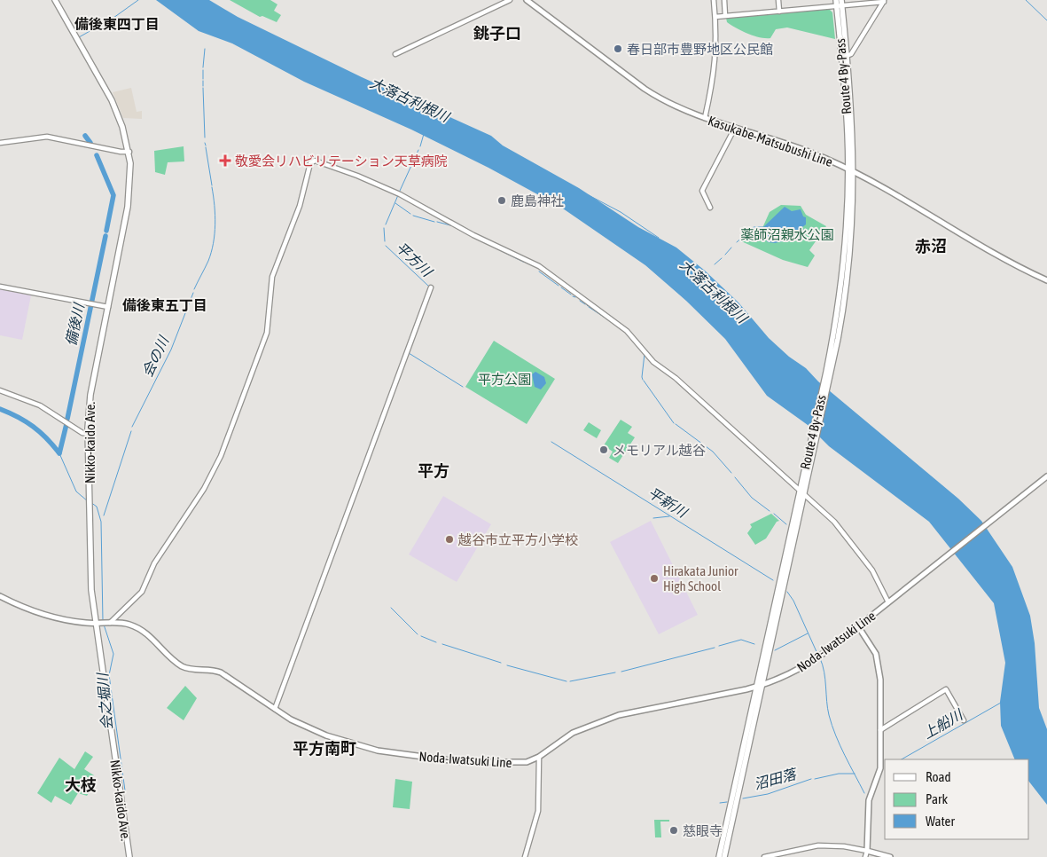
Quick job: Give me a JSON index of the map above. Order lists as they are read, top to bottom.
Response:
{
  "streets": {
    "highway": ["Route 4 By-Pass", "Nikko-kaido Ave."],
    "main road": ["Kasukabe-Matsubushi Line", "Noda-Iwatsuki Line"]
  },
  "crossings": [
    ["Route 4 By-Pass", "Kasukabe-Matsubushi Line"],
    ["Route 4 By-Pass", "Noda-Iwatsuki Line"],
    ["Nikko-kaido Ave.", "Noda-Iwatsuki Line"]
  ],
  "districts": [
    "備後東四丁目",
    "銚子口",
    "赤沼",
    "備後東五丁目",
    "平方",
    "平方南町",
    "大枝"
  ],
  "water": [
    "大落古利根川",
    "平方川",
    "備後川",
    "会の川",
    "平新川",
    "会之堀川",
    "上船川",
    "沼田落"
  ],
  "parks": ["薬師沼親水公園", "平方公園"],
  "places": {
    "other": [
      "春日部市豊野地区公民館",
      "鹿島神社",
      "メモリアル越谷",
      "越谷市立平方小学校",
      "Hirakata Junior High School",
      "慈眼寺"
    ],
    "health": ["敬愛会リハビリテーション天草病院"]
  },
  "legend": ["Road", "Park", "Water"]
}
